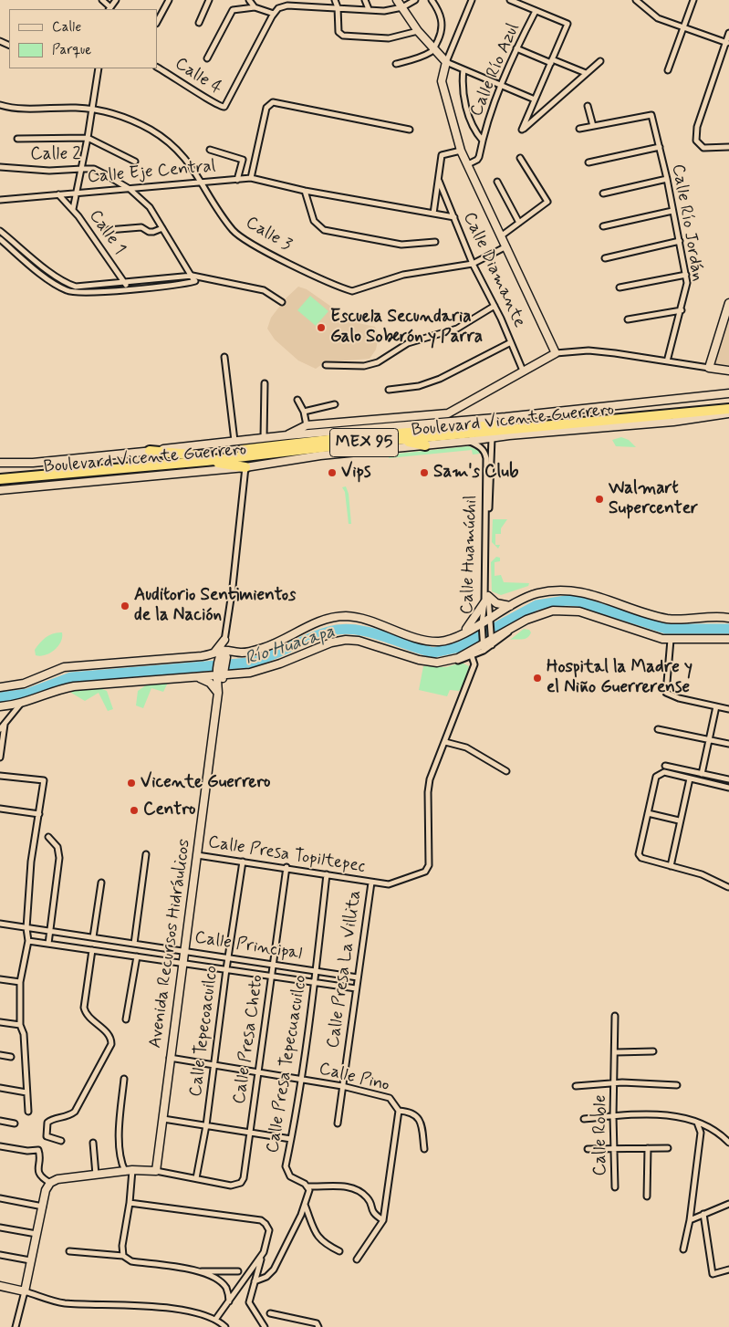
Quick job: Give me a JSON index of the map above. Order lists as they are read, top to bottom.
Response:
{
  "streets": {
    "highway": ["Boulevard Vicente Guerrero", "MEX 95"],
    "main road": ["Avenida Recursos Hidráulicos"],
    "street": [
      "Calle Río Azul",
      "Calle 4",
      "Calle 2",
      "Calle Eje Central",
      "Calle Río Jordán",
      "Calle 1",
      "Calle 3",
      "Calle Diamante",
      "Calle Huamúchil",
      "Calle Presa Topiltepec",
      "Calle Principal",
      "Calle Presa La Villita",
      "Calle Tepecoacuilco",
      "Calle Presa Cheto",
      "Calle Presa Tepecuacuilco",
      "Calle Pino",
      "Calle Roble"
    ]
  },
  "crossings": [
    ["Calle 2", "Calle Eje Central"],
    ["Calle Eje Central", "Calle 1"],
    ["Calle Eje Central", "Calle 3"],
    ["Calle Eje Central", "Calle Diamante"],
    ["Calle 3", "Calle Diamante"],
    ["Boulevard Vicente Guerrero", "Calle Huamúchil"],
    ["Boulevard Vicente Guerrero", "Avenida Recursos Hidráulicos"],
    ["Calle Presa Topiltepec", "Avenida Recursos Hidráulicos"],
    ["Calle Presa Topiltepec", "Calle Presa La Villita"],
    ["Calle Presa Topiltepec", "Calle Tepecoacuilco"],
    ["Calle Presa Topiltepec", "Calle Presa Cheto"],
    ["Calle Presa Topiltepec", "Calle Presa Tepecuacuilco"],
    ["Avenida Recursos Hidráulicos", "Calle Principal"],
    ["Avenida Recursos Hidráulicos", "Calle Pino"],
    ["Calle Principal", "Calle Presa La Villita"],
    ["Calle Principal", "Calle Tepecoacuilco"],
    ["Calle Principal", "Calle Presa Cheto"],
    ["Calle Principal", "Calle Presa Tepecuacuilco"],
    ["Calle Presa La Villita", "Calle Pino"],
    ["Calle Tepecoacuilco", "Calle Presa Cheto"],
    ["Calle Tepecoacuilco", "Calle Pino"],
    ["Calle Presa Cheto", "Calle Pino"],
    ["Calle Presa Tepecuacuilco", "Calle Pino"]
  ],
  "water": ["Río Huacapa"],
  "places": [
    "Escuela Secundaria Galo Soberón y Parra",
    "Vips",
    "Sam's Club",
    "Walmart Supercenter",
    "Auditorio Sentimientos de la Nación",
    "Hospital la Madre y el Niño Guerrerense",
    "Vicente Guerrero",
    "Centro"
  ],
  "legend": ["Calle", "Parque"]
}
